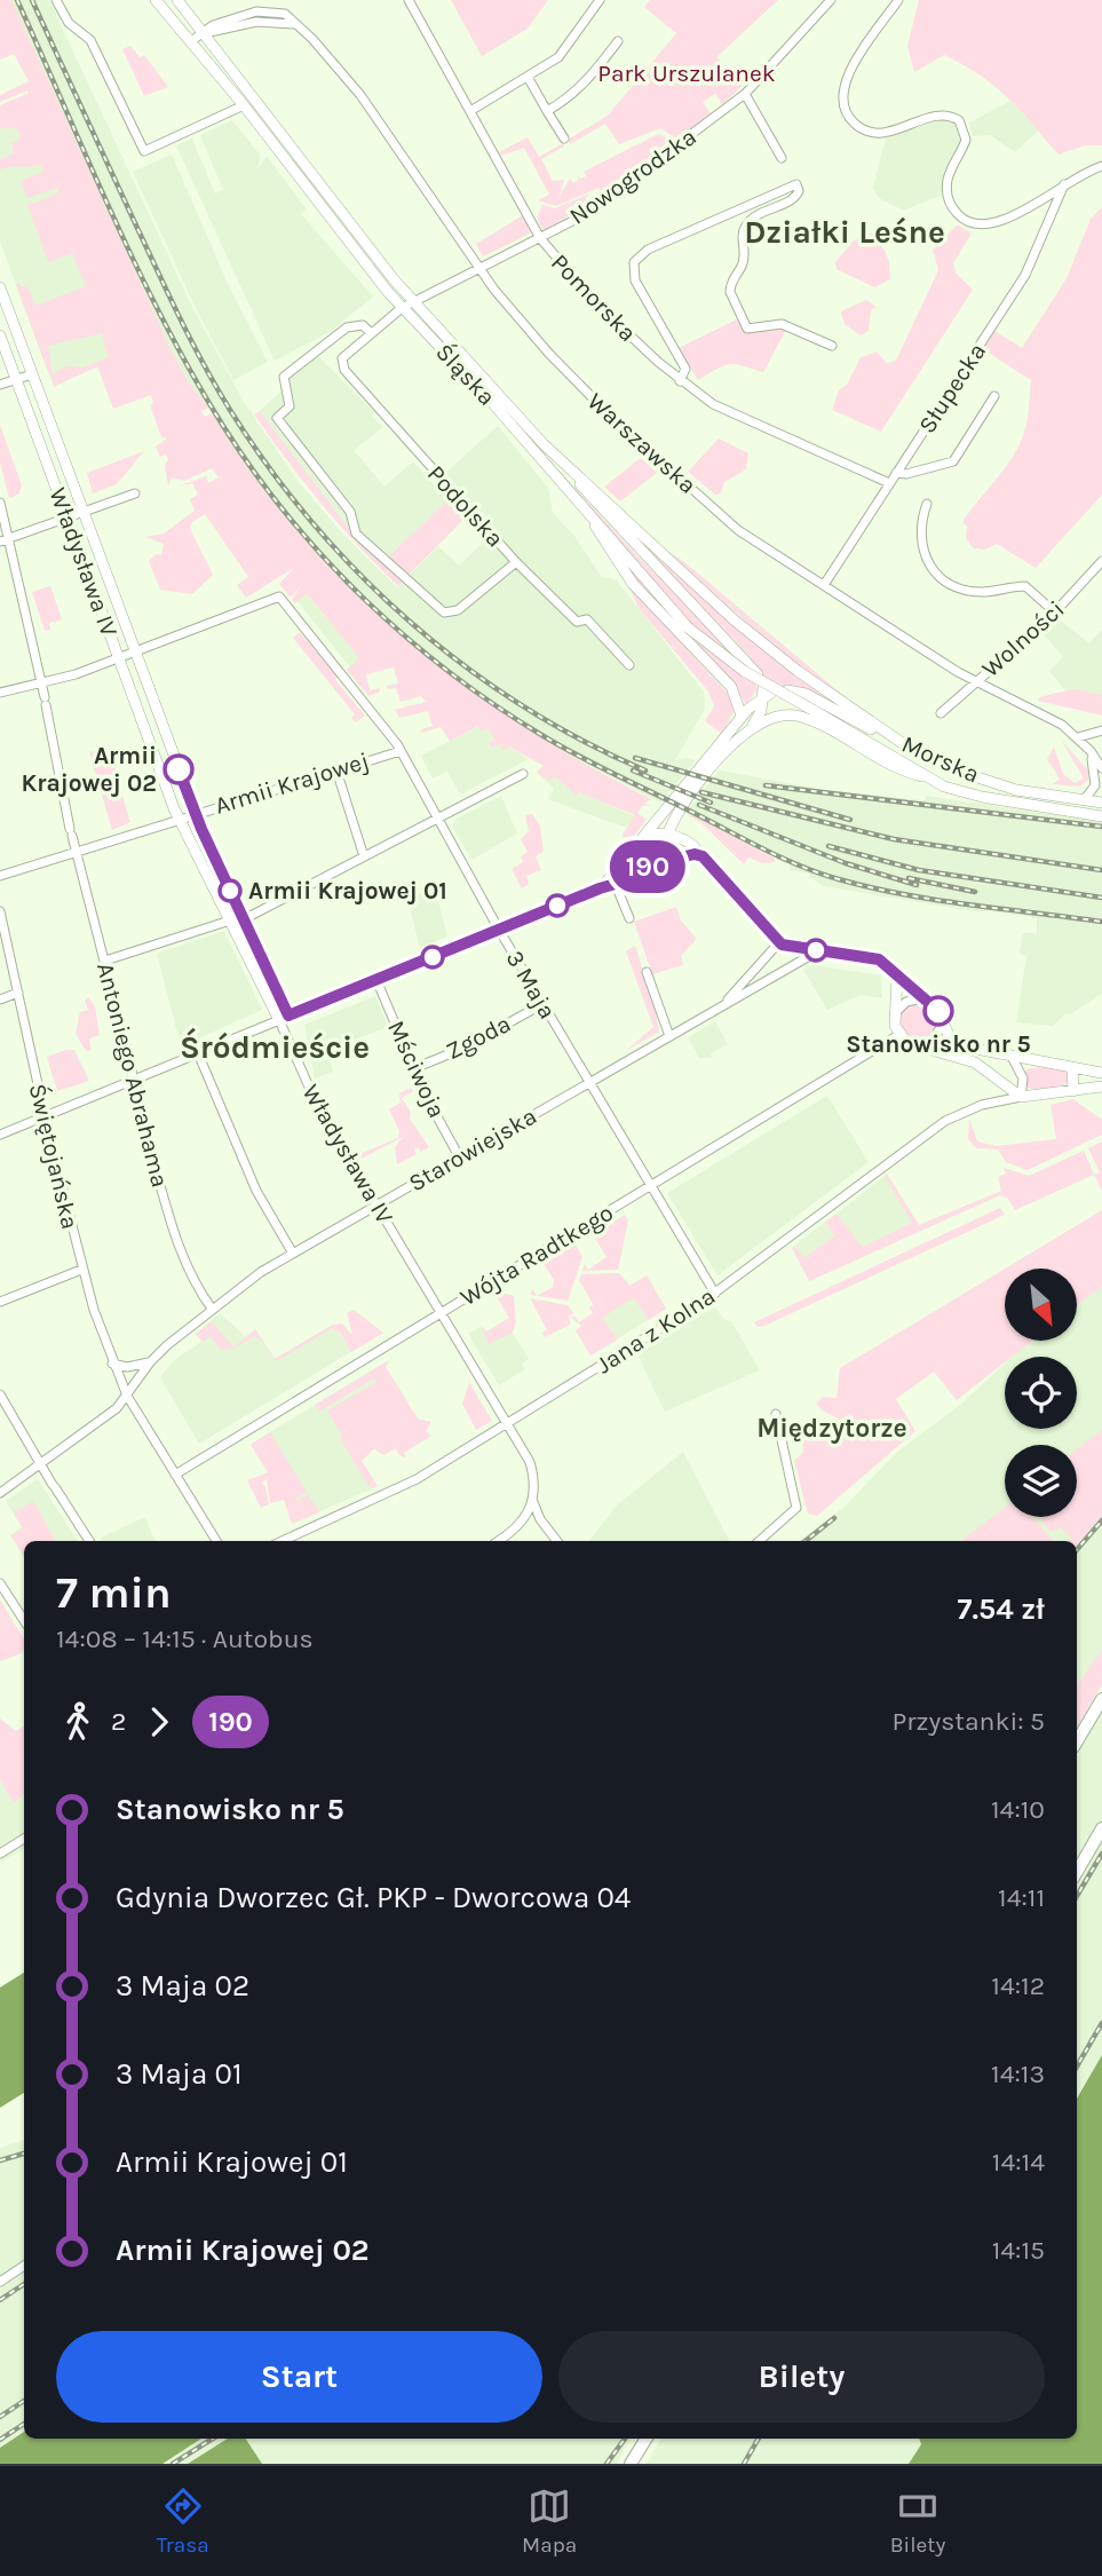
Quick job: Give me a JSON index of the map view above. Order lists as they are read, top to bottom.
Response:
{
  "streets": {
    "main road": ["Śląska", "Władysława IV", "Morska"],
    "street": [
      "Nowogrodzka",
      "Pomorska",
      "Słupecka",
      "Warszawska",
      "Podolska",
      "Wolności",
      "Armii Krajowej",
      "3 Maja",
      "Zgoda",
      "Mściwoja",
      "Antoniego Abrahama",
      "Starowiejska",
      "Świętojańska",
      "Wójta Radtkego",
      "Jana z Kolna"
    ]
  },
  "crossings": [
    ["Nowogrodzka", "Pomorska"],
    ["Nowogrodzka", "Śląska"],
    ["Nowogrodzka", "Warszawska"],
    ["Nowogrodzka", "Podolska"],
    ["Pomorska", "Słupecka"],
    ["Śląska", "Podolska"],
    ["Śląska", "Morska"],
    ["Słupecka", "Warszawska"],
    ["Warszawska", "Wolności"],
    ["Władysława IV", "Armii Krajowej"],
    ["Władysława IV", "3 Maja"],
    ["Władysława IV", "Starowiejska"],
    ["Władysława IV", "Wójta Radtkego"],
    ["Władysława IV", "Jana z Kolna"],
    ["Armii Krajowej", "3 Maja"],
    ["Armii Krajowej", "Antoniego Abrahama"],
    ["3 Maja", "Zgoda"],
    ["3 Maja", "Starowiejska"],
    ["3 Maja", "Wójta Radtkego"],
    ["3 Maja", "Jana z Kolna"],
    ["Zgoda", "Mściwoja"],
    ["Mściwoja", "Starowiejska"],
    ["Antoniego Abrahama", "Starowiejska"],
    ["Starowiejska", "Świętojańska"],
    ["Świętojańska", "Wójta Radtkego"]
  ],
  "districts": ["Działki Leśne", "Śródmieście", "Międzytorze"],
  "parks": ["Park Urszulanek"],
  "places": ["Armii Krajowej 02", "Armii Krajowej 01", "Stanowisko nr 5"],
  "lines": ["bus line 190"],
  "north": "bottom right",
  "page": {
    "on_map": "190",
    "heading": ["7 min", "14:08 – 14:15 · Autobus", "7.54 zł"],
    "legs": ["2", "190", "Przystanki: 5"],
    "list": [
      {
        "name": "Stanowisko nr 5",
        "value": "14:10"
      },
      {
        "name": "Gdynia Dworzec Gł. PKP - Dworcowa 04",
        "value": "14:11"
      },
      {
        "name": "3 Maja 02",
        "value": "14:12"
      },
      {
        "name": "3 Maja 01",
        "value": "14:13"
      },
      {
        "name": "Armii Krajowej 01",
        "value": "14:14"
      },
      {
        "name": "Armii Krajowej 02",
        "value": "14:15"
      }
    ],
    "buttons": ["Start", "Bilety"],
    "tabs": ["Trasa", "Mapa", "Bilety"]
  }
}
